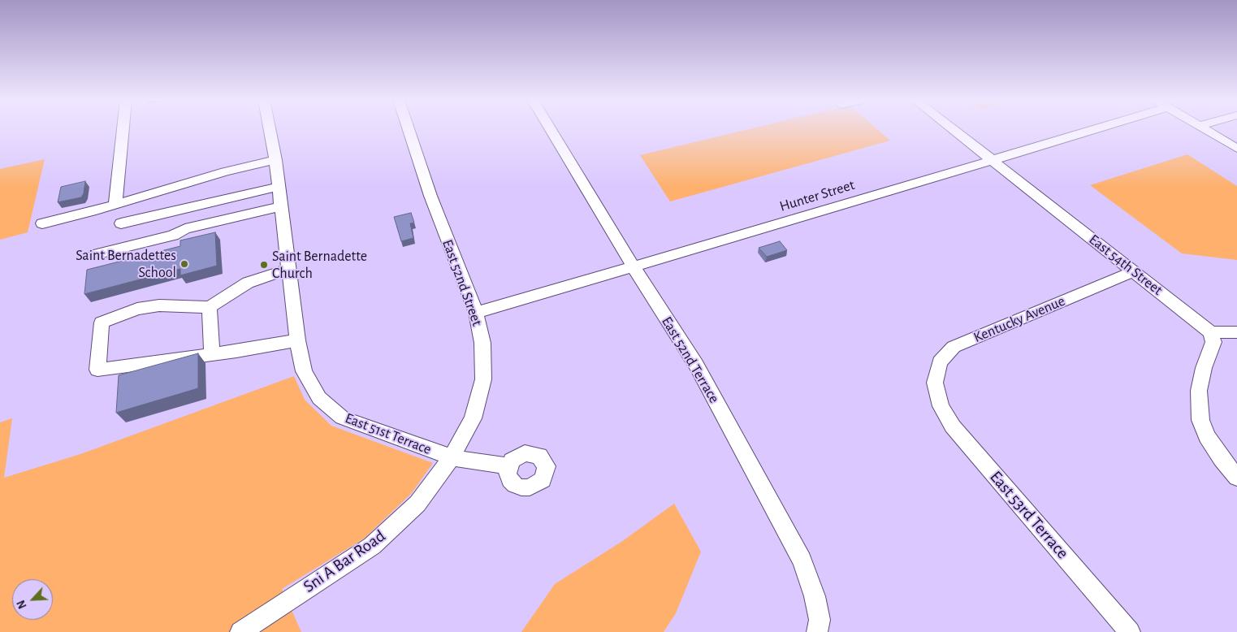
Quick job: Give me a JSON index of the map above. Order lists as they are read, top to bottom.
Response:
{
  "streets": {
    "street": [
      "Hunter Street",
      "East 54th Street",
      "East 52nd Street",
      "Kentucky Avenue",
      "East 52nd Terrace",
      "East 51st Terrace",
      "East 53rd Terrace",
      "Sni A Bar Road"
    ]
  },
  "crossings": [
    ["Hunter Street", "East 54th Street"],
    ["Hunter Street", "East 52nd Street"],
    ["Hunter Street", "East 52nd Terrace"],
    ["East 54th Street", "Kentucky Avenue"],
    ["East 52nd Street", "East 51st Terrace"],
    ["East 52nd Street", "Sni A Bar Road"],
    ["Kentucky Avenue", "East 53rd Terrace"],
    ["East 51st Terrace", "Sni A Bar Road"]
  ],
  "places": ["Saint Bernadettes School", "Saint Bernadette Church"],
  "north": "bottom left"
}
